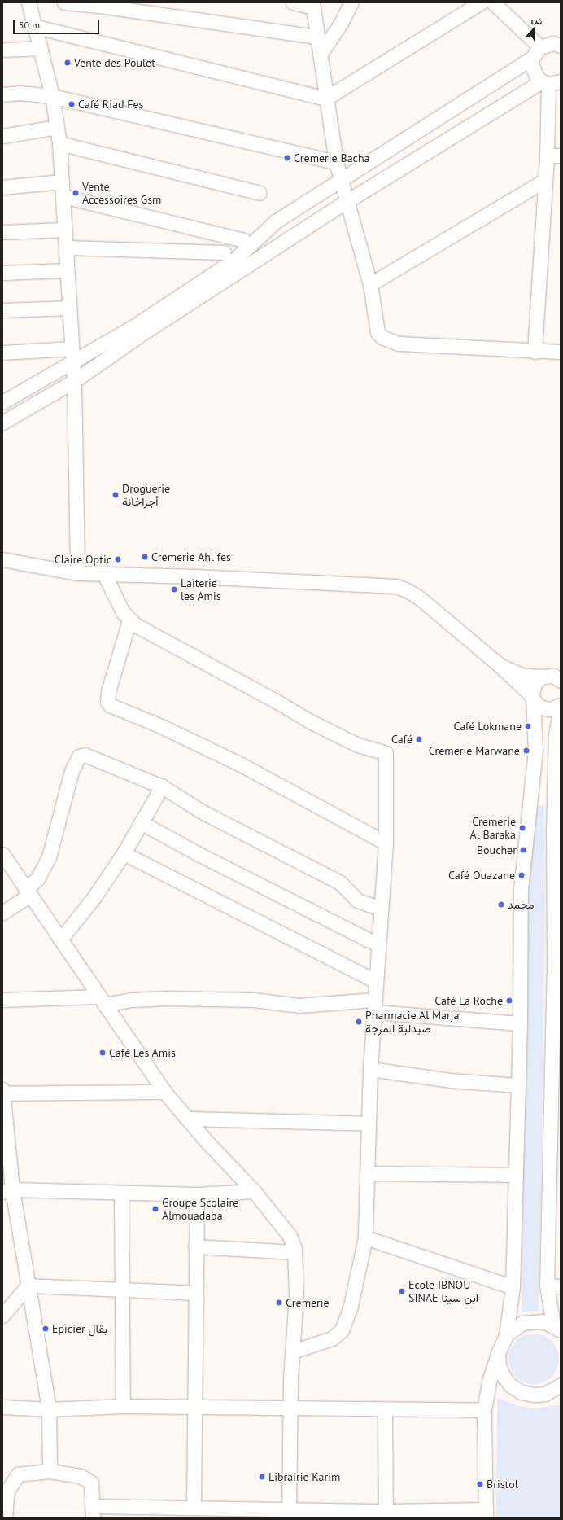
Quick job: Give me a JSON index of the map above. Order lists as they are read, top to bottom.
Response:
{
  "places": [
    "Vente des Poulet",
    "Café Riad Fes",
    "Cremerie Bacha",
    "Vente Accessoires Gsm",
    "Droguerie أجزاخانة",
    "Cremerie Ahl fes",
    "Claire Optic",
    "Laiterie les Amis",
    "Café Lokmane",
    "Café",
    "Cremerie Marwane",
    "Cremerie Al Baraka",
    "Boucher",
    "Café Ouazane",
    "محمد",
    "Café La Roche",
    "Pharmacie Al Marja صيدلية المرجة",
    "Café Les Amis",
    "Groupe Scolaire Almouadaba",
    "Ecole IBNOU SINAE ابن سينا",
    "Cremerie",
    "Epicier بقال",
    "Librairie Karim",
    "Bristol"
  ],
  "scale_bar": "50 m",
  "north": "top"
}
